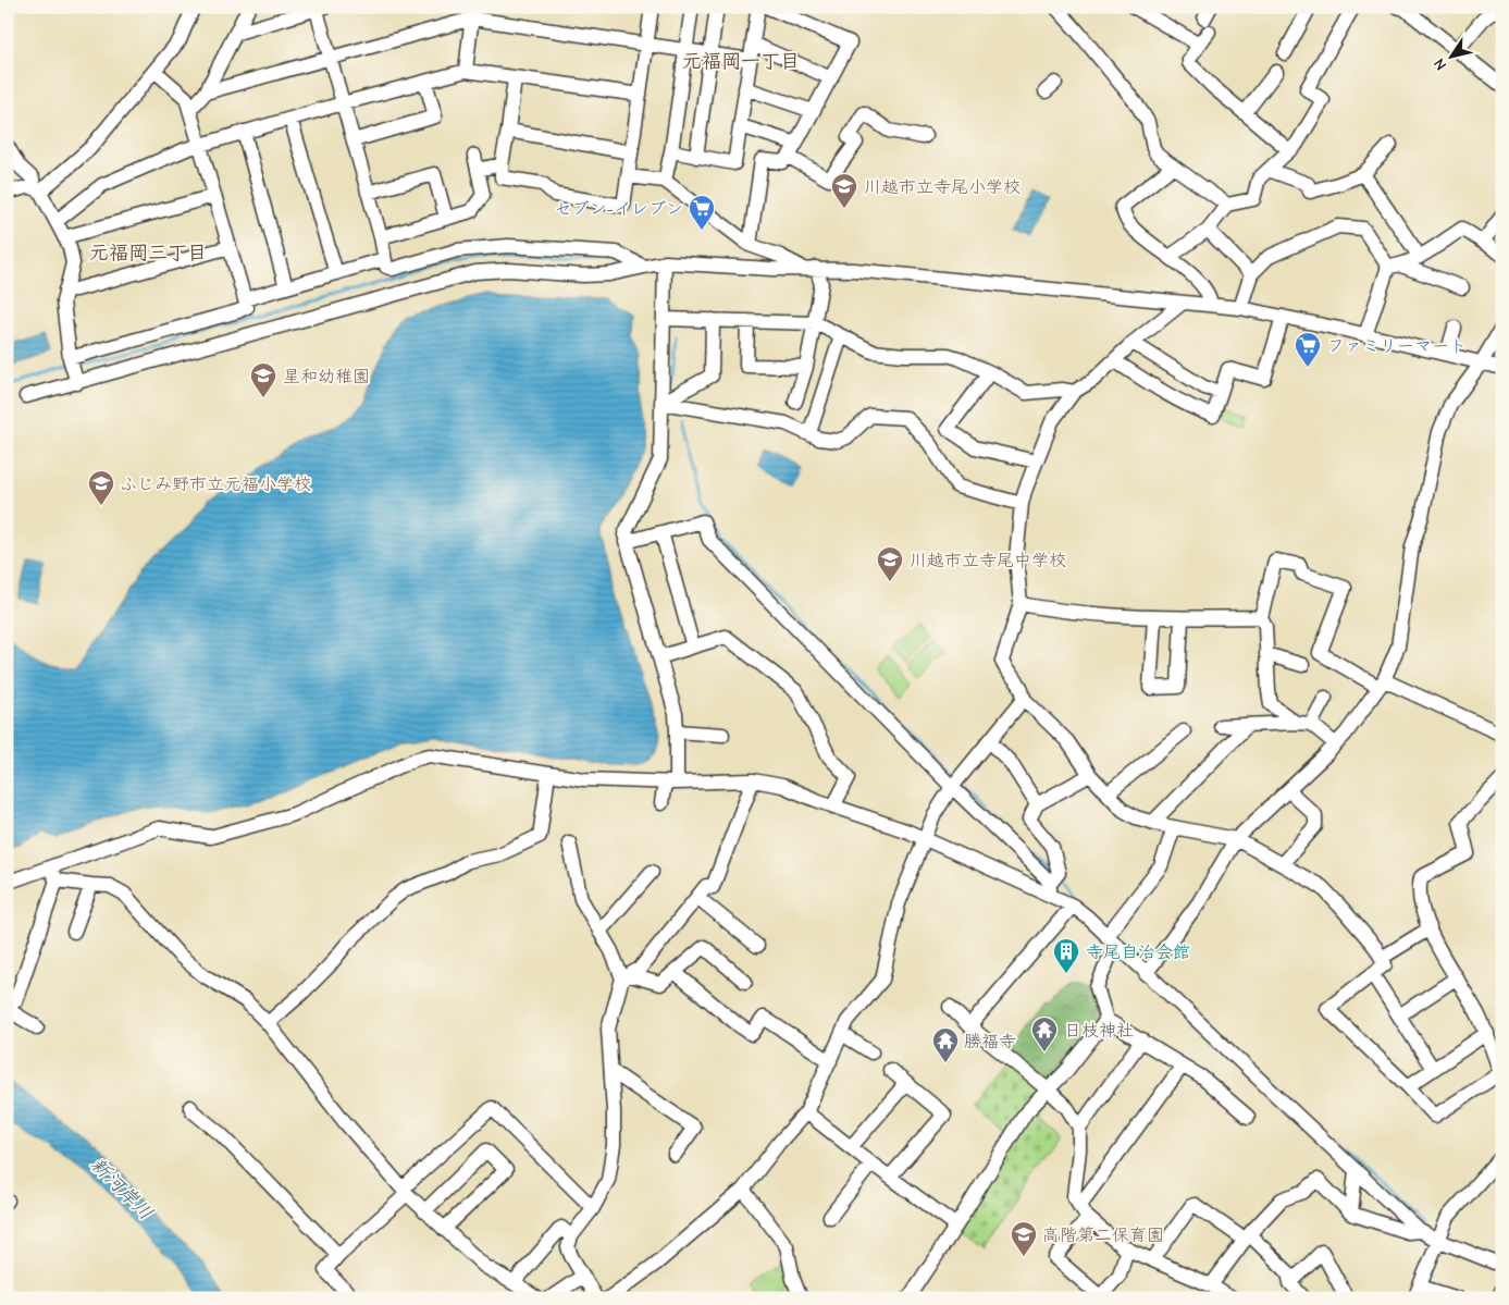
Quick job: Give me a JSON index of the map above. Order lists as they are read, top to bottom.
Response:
{
  "districts": ["元福岡一丁目", "元福岡三丁目"],
  "water": ["新河岸川"],
  "places": {
    "school or university": [
      "川越市立寺尾小学校",
      "星和幼稚園",
      "ふじみ野市立元福小学校",
      "川越市立寺尾中学校",
      "高階第二保育園"
    ],
    "supermarket": ["セブン-イレブン", "ファミリーマート"],
    "building": ["寺尾自治会館"],
    "temple": ["日枝神社", "勝福寺"]
  },
  "north": "bottom left"
}
